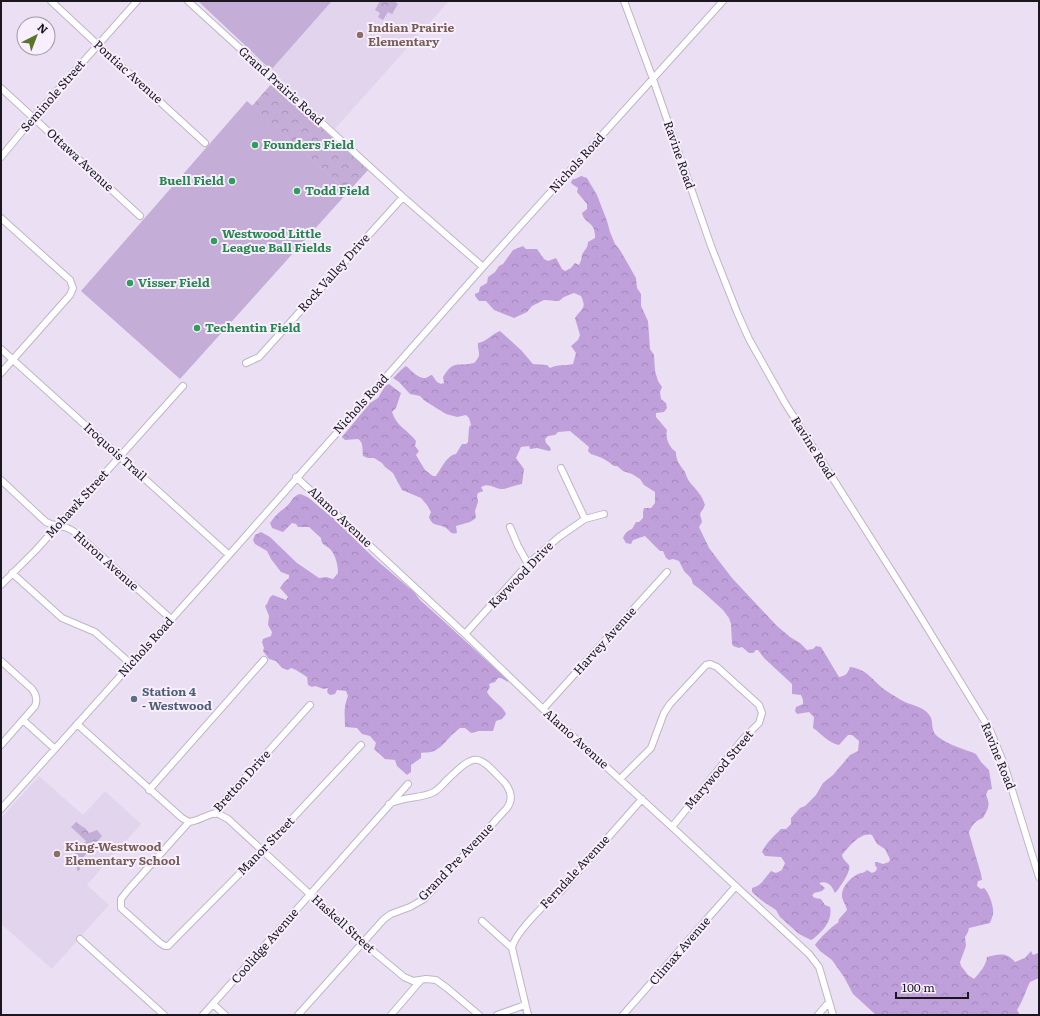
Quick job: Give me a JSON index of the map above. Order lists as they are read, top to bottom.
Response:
{
  "streets": {
    "street": [
      "Pontiac Avenue",
      "Grand Prairie Road",
      "Seminole Street",
      "Ravine Road",
      "Ottawa Avenue",
      "Nichols Road",
      "Rock Valley Drive",
      "Iroquois Trail",
      "Mohawk Street",
      "Alamo Avenue",
      "Huron Avenue",
      "Kaywood Drive",
      "Harvey Avenue",
      "Marywood Street",
      "Bretton Drive",
      "Manor Street",
      "Grand Pre Avenue",
      "Ferndale Avenue",
      "Haskell Street",
      "Coolidge Avenue",
      "Climax Avenue"
    ]
  },
  "crossings": [
    ["Pontiac Avenue", "Seminole Street"],
    ["Grand Prairie Road", "Nichols Road"],
    ["Grand Prairie Road", "Rock Valley Drive"],
    ["Seminole Street", "Ottawa Avenue"],
    ["Ravine Road", "Nichols Road"],
    ["Nichols Road", "Iroquois Trail"],
    ["Nichols Road", "Alamo Avenue"],
    ["Nichols Road", "Huron Avenue"],
    ["Iroquois Trail", "Mohawk Street"],
    ["Mohawk Street", "Huron Avenue"],
    ["Alamo Avenue", "Kaywood Drive"],
    ["Alamo Avenue", "Harvey Avenue"],
    ["Alamo Avenue", "Marywood Street"],
    ["Alamo Avenue", "Ferndale Avenue"],
    ["Alamo Avenue", "Climax Avenue"],
    ["Bretton Drive", "Manor Street"],
    ["Bretton Drive", "Haskell Street"],
    ["Manor Street", "Haskell Street"],
    ["Grand Pre Avenue", "Haskell Street"],
    ["Grand Pre Avenue", "Coolidge Avenue"],
    ["Haskell Street", "Coolidge Avenue"]
  ],
  "places": [
    "Indian Prairie Elementary",
    "Founders Field",
    "Buell Field",
    "Todd Field",
    "Westwood Little League Ball Fields",
    "Visser Field",
    "Techentin Field",
    "Station 4 - Westwood",
    "King-Westwood Elementary School"
  ],
  "scale_bar": "100 m",
  "north": "top right"
}
